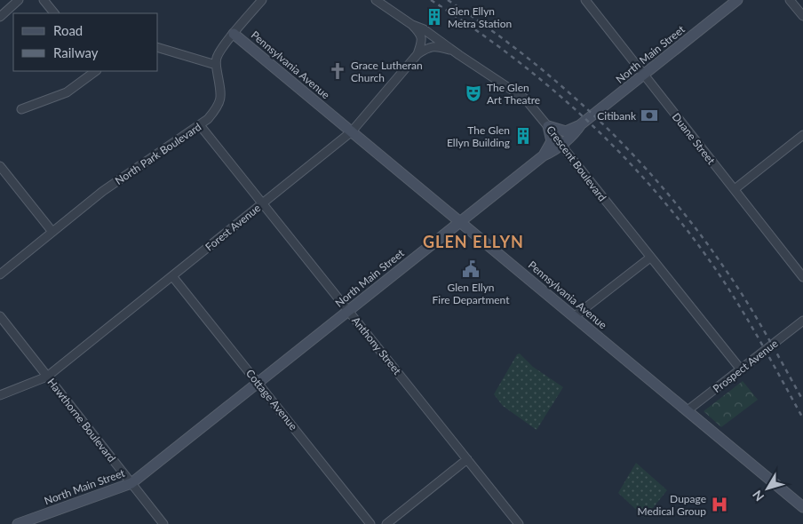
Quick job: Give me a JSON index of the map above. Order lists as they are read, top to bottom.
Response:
{
  "streets": {
    "street": [
      "North Main Street",
      "Pennsylvania Avenue",
      "Duane Street",
      "North Park Boulevard",
      "Crescent Boulevard",
      "Forest Avenue",
      "Anthony Street",
      "Prospect Avenue",
      "Cottage Avenue",
      "Hawthorne Boulevard"
    ]
  },
  "crossings": [
    ["North Main Street", "Pennsylvania Avenue"],
    ["North Main Street", "Duane Street"],
    ["North Main Street", "Crescent Boulevard"],
    ["North Main Street", "Anthony Street"],
    ["North Main Street", "Cottage Avenue"],
    ["North Main Street", "Hawthorne Boulevard"],
    ["Pennsylvania Avenue", "Forest Avenue"],
    ["Pennsylvania Avenue", "Prospect Avenue"],
    ["North Park Boulevard", "Anthony Street"],
    ["Crescent Boulevard", "Prospect Avenue"],
    ["Forest Avenue", "Anthony Street"],
    ["Forest Avenue", "Cottage Avenue"],
    ["Forest Avenue", "Hawthorne Boulevard"]
  ],
  "districts": ["GLEN ELLYN"],
  "places": {
    "building": ["Glen Ellyn Metra Station", "The Glen Ellyn Building"],
    "church": ["Grace Lutheran Church"],
    "theatre": ["The Glen Art Theatre"],
    "bank": ["Citibank"],
    "public building": ["Glen Ellyn Fire Department"],
    "hospital": ["Dupage Medical Group"]
  },
  "legend": ["Road", "Railway"],
  "north": "bottom left"
}
